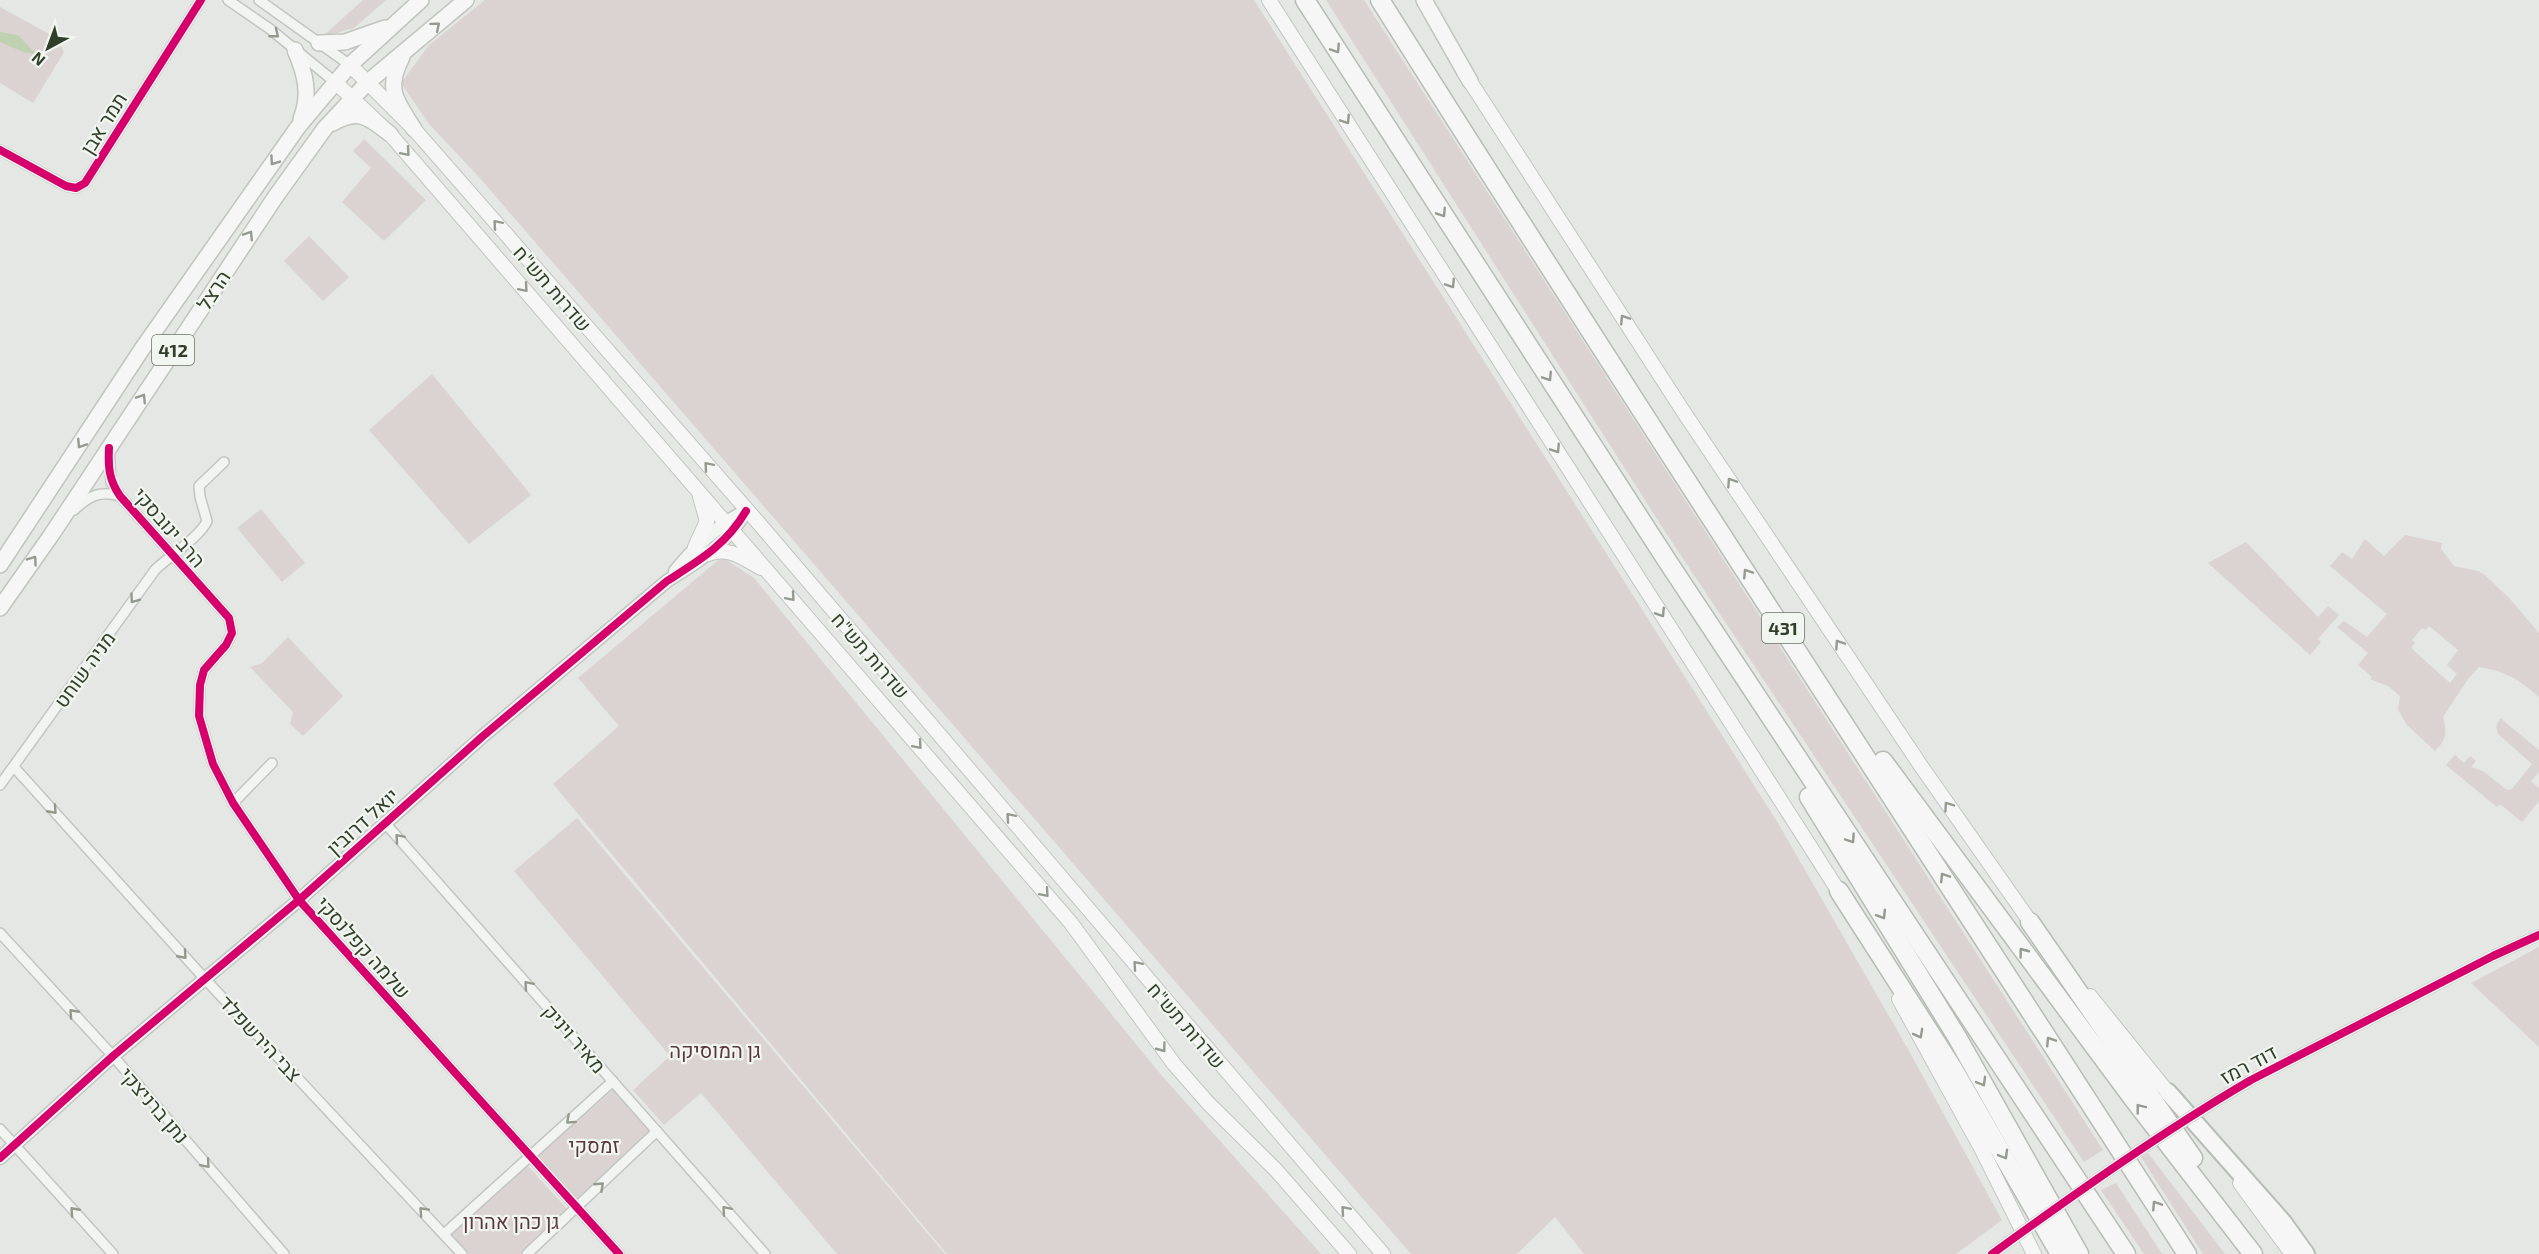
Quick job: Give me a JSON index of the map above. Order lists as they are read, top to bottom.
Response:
{
  "streets": {
    "highway": ["431"],
    "main road": ["שדרות תש\"ח", "הרצל", "412"],
    "street": [
      "תמר אבן",
      "הרב ינובסקי",
      "מניה שוחט",
      "יואל דרובין",
      "שלמה קפלנסקי",
      "צבי הירשפלד",
      "מאיר ויניק",
      "דוד רמז",
      "נתן ברניצקי"
    ]
  },
  "crossings": [
    ["שדרות תש\"ח", "הרצל"],
    ["שדרות תש\"ח", "412"],
    ["שדרות תש\"ח", "יואל דרובין"],
    ["הרצל", "412"],
    ["הרצל", "הרב ינובסקי"],
    ["הרב ינובסקי", "מניה שוחט"],
    ["הרב ינובסקי", "שלמה קפלנסקי"],
    ["מניה שוחט", "צבי הירשפלד"],
    ["יואל דרובין", "שלמה קפלנסקי"],
    ["יואל דרובין", "צבי הירשפלד"],
    ["יואל דרובין", "מאיר ויניק"],
    ["יואל דרובין", "נתן ברניצקי"]
  ],
  "one_way": ["מניה שוחט", "מאיר ויניק"],
  "parks": ["גן המוסיקה", "זמסקי", "גן כהן אהרון"],
  "north": "bottom left"
}
